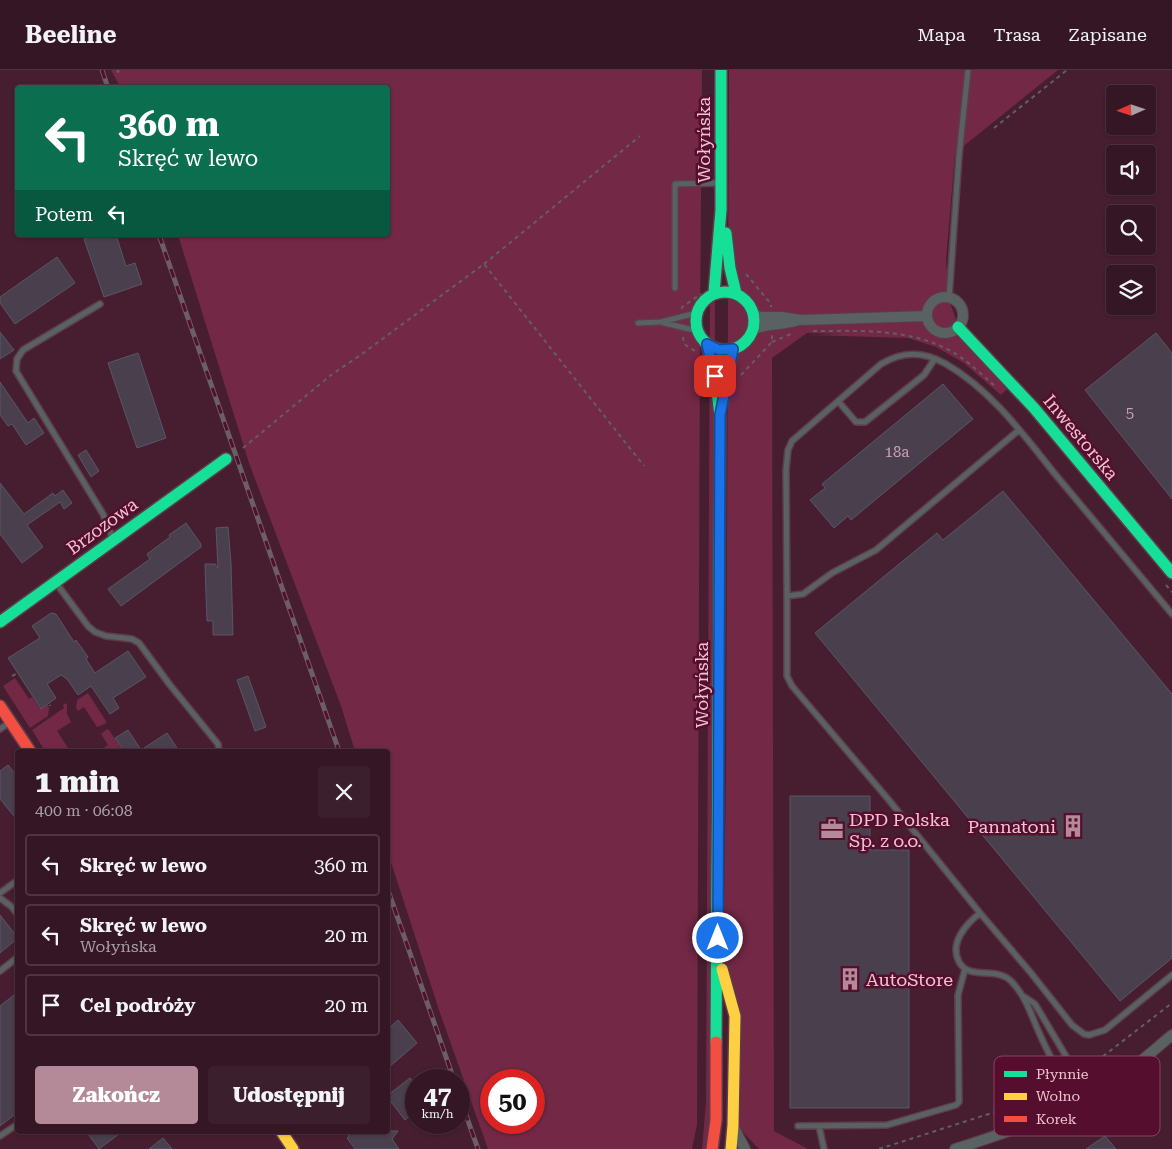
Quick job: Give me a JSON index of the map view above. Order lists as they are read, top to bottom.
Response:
{
  "streets": {
    "main road": ["Wołyńska", "Inwestorska", "Brzozowa"]
  },
  "places": {
    "building": ["Pannatoni", "AutoStore"],
    "office": ["DPD Polska Sp. z o.o."]
  },
  "house_numbers": ["5", "18a"],
  "legend": ["Płynnie", "Wolno", "Korek"],
  "north": "left",
  "page": {
    "header": "Beeline",
    "nav": ["Mapa", "Trasa", "Zapisane"],
    "turn": ["360 m", "Skręć w lewo"],
    "then": "Potem",
    "heading": ["1 min", "400 m · 06:08"],
    "list": [
      {
        "name": "Skręć w lewo",
        "value": "360 m"
      },
      {
        "name": "Skręć w lewo",
        "note": "Wołyńska",
        "value": "20 m"
      },
      {
        "name": "Cel podróży",
        "value": "20 m"
      }
    ],
    "buttons": ["Zakończ", "Udostępnij"],
    "speed": "47 km/h",
    "limit": "50"
  }
}
